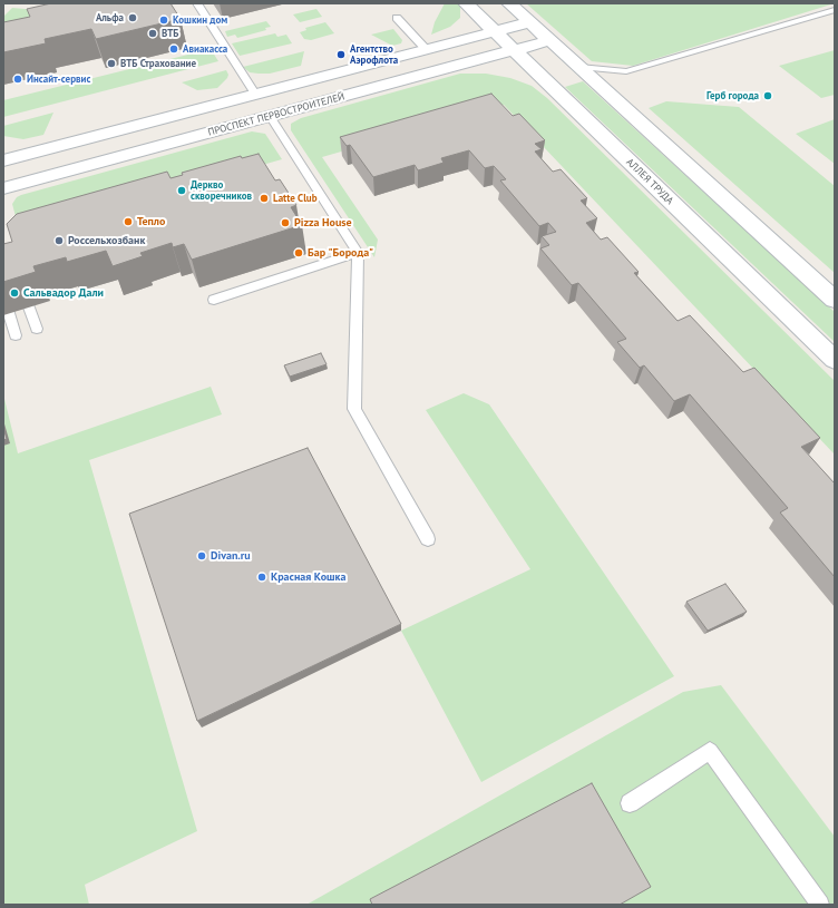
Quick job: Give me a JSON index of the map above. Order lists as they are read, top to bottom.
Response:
{
  "streets": {
    "main road": ["ПРОСПЕКТ ПЕРВОСТРОИТЕЛЕЙ", "АЛЛЕЯ ТРУДА"]
  },
  "crossings": [
    ["ПРОСПЕКТ ПЕРВОСТРОИТЕЛЕЙ", "АЛЛЕЯ ТРУДА"]
  ],
  "places": [
    "Альфа",
    "Кошкин дом",
    "ВТБ",
    "Авиакасса",
    "Агентство Аэрофлота",
    "ВТБ Страхование",
    "Инсайт-сервис",
    "Герб города",
    "Деркво скворечников",
    "Latte Club",
    "Тепло",
    "Pizza House",
    "Россельхозбанк",
    "Бар \"Борода\"",
    "Сальвадор Дали",
    "Divan.ru",
    "Красная Кошка"
  ]
}
